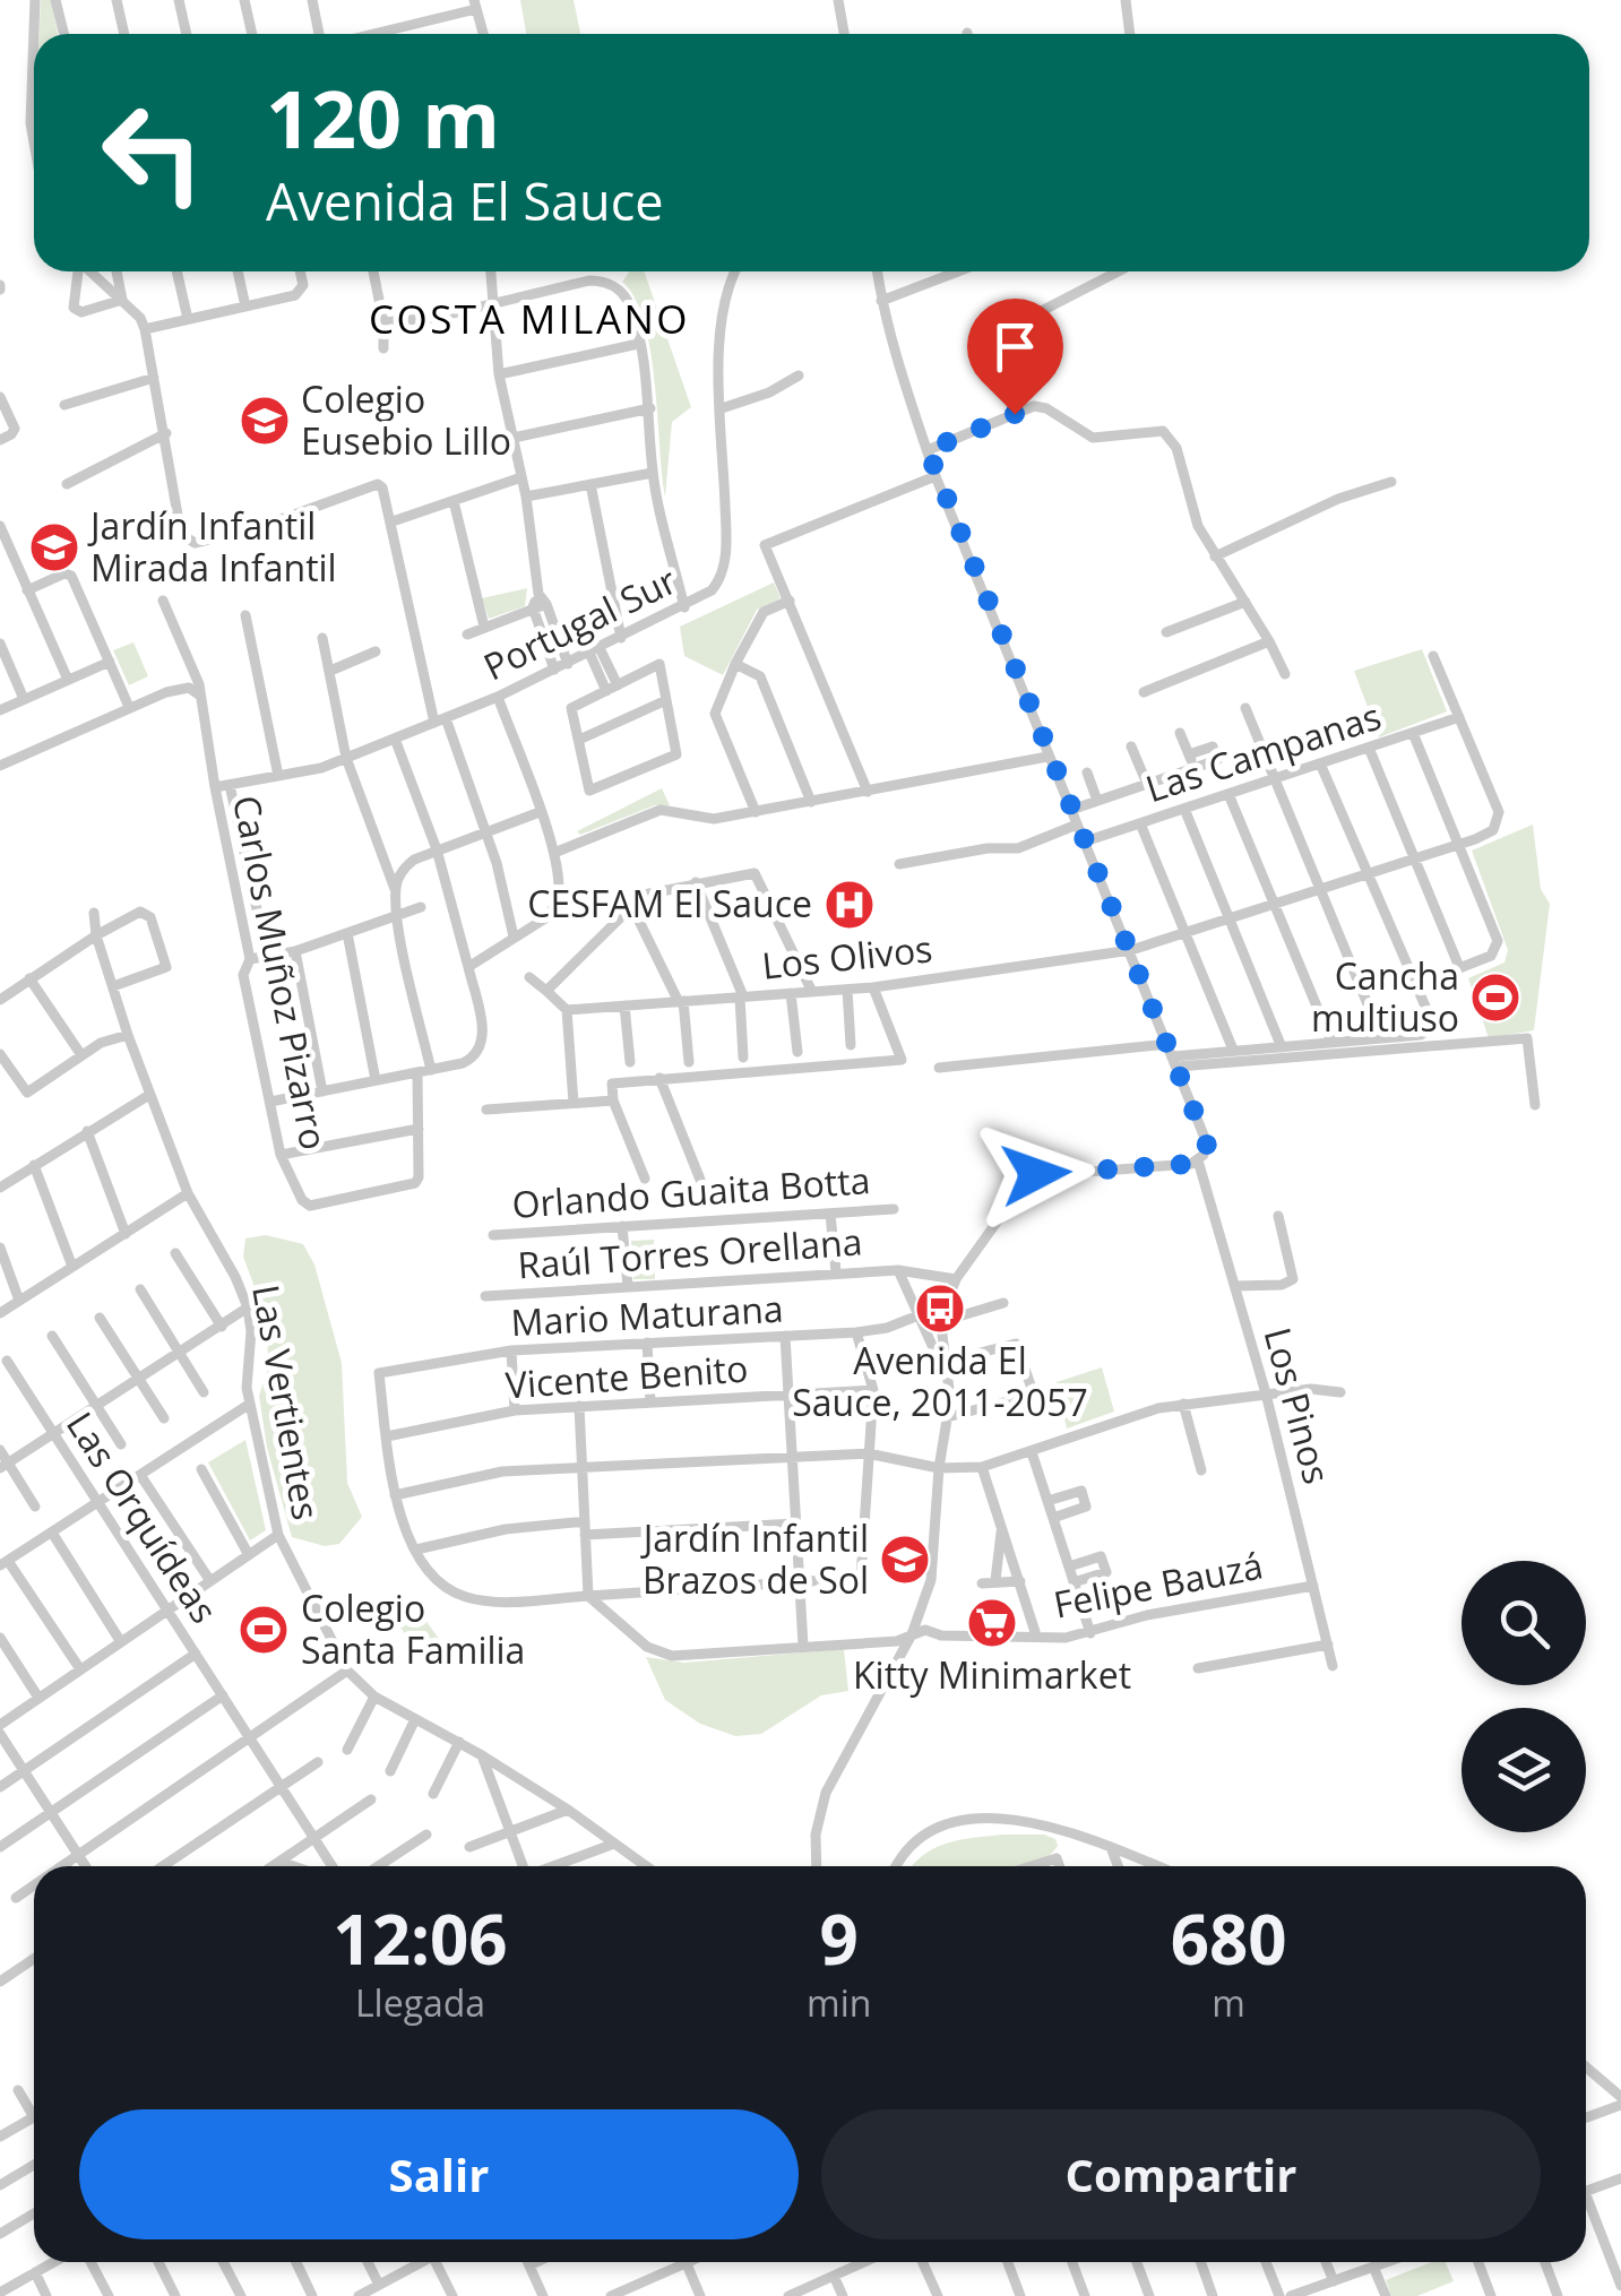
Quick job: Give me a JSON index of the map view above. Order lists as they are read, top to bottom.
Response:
{
  "streets": {
    "street": [
      "Portugal Sur",
      "Las Campanas",
      "Los Olivos",
      "Carlos Muñoz Pizarro",
      "Orlando Guaita Botta",
      "Raúl Torres Orellana",
      "Mario Maturana",
      "Vicente Benito",
      "Las Vertientes",
      "Los Pinos",
      "Las Orquídeas",
      "Felipe Bauzá"
    ]
  },
  "crossings": [
    ["Portugal Sur", "Carlos Muñoz Pizarro"],
    ["Las Campanas", "Los Pinos"],
    ["Los Olivos", "Los Pinos"],
    ["Raúl Torres Orellana", "Mario Maturana"],
    ["Mario Maturana", "Vicente Benito"],
    ["Los Pinos", "Felipe Bauzá"]
  ],
  "districts": ["COSTA MILANO"],
  "places": {
    "school or university": ["Colegio Eusebio Lillo", "Jardín Infantil Mirada Infantil", "Jardín Infantil Brazos de Sol"],
    "hospital": ["CESFAM El Sauce"],
    "sports": ["Cancha multiuso", "Colegio Santa Familia"],
    "bus stop": ["Avenida El Sauce, 2011-2057"],
    "supermarket": ["Kitty Minimarket"]
  },
  "page": {
    "turn": ["120 m", "Avenida El Sauce"],
    "eta": [
      "12:06",
      "Llegada",
      "9",
      "min",
      "680",
      "m"
    ],
    "buttons": ["Salir", "Compartir"]
  }
}
